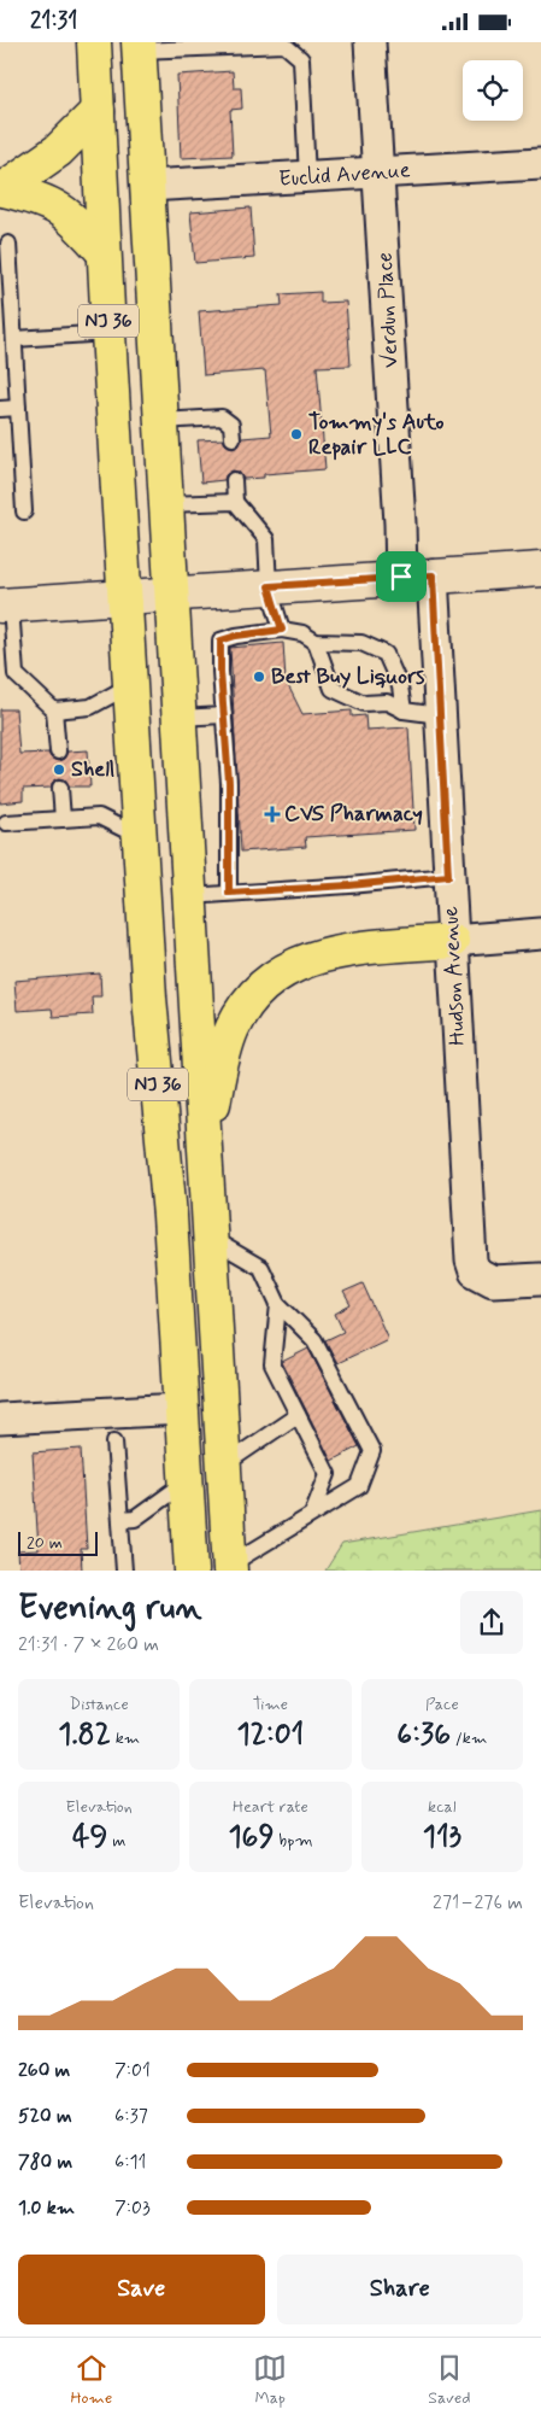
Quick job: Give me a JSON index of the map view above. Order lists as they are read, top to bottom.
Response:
{
  "streets": {
    "highway": ["NJ 36"],
    "street": ["Euclid Avenue", "Verdun Place", "Hudson Avenue"]
  },
  "crossings": [
    ["Euclid Avenue", "Verdun Place"],
    ["Euclid Avenue", "NJ 36"],
    ["Verdun Place", "Hudson Avenue"]
  ],
  "places": {
    "other": ["Tommy's Auto Repair LLC", "Best Buy Liquors", "Shell"],
    "health": ["CVS Pharmacy"]
  },
  "scale_bar": "20 m",
  "page": {
    "status": "21:31",
    "scale": "20 m",
    "heading": ["Evening run", "21:31 · 7 × 260 m"],
    "stats": [
      ["Distance", "1.82 km"],
      ["Time", "12:01"],
      ["Pace", "6:36 /km"],
      ["Elevation", "49 m"],
      ["Heart rate", "169 bpm"],
      ["kcal", "113"]
    ],
    "chart": ["Elevation", "271–276 m"],
    "list": [
      {
        "name": "260 m",
        "note": "7:01"
      },
      {
        "name": "520 m",
        "note": "6:37"
      },
      {
        "name": "780 m",
        "note": "6:11"
      },
      {
        "name": "1.0 km",
        "note": "7:03"
      }
    ],
    "buttons": ["Save", "Share"],
    "tabs": ["Home", "Map", "Saved"]
  }
}
